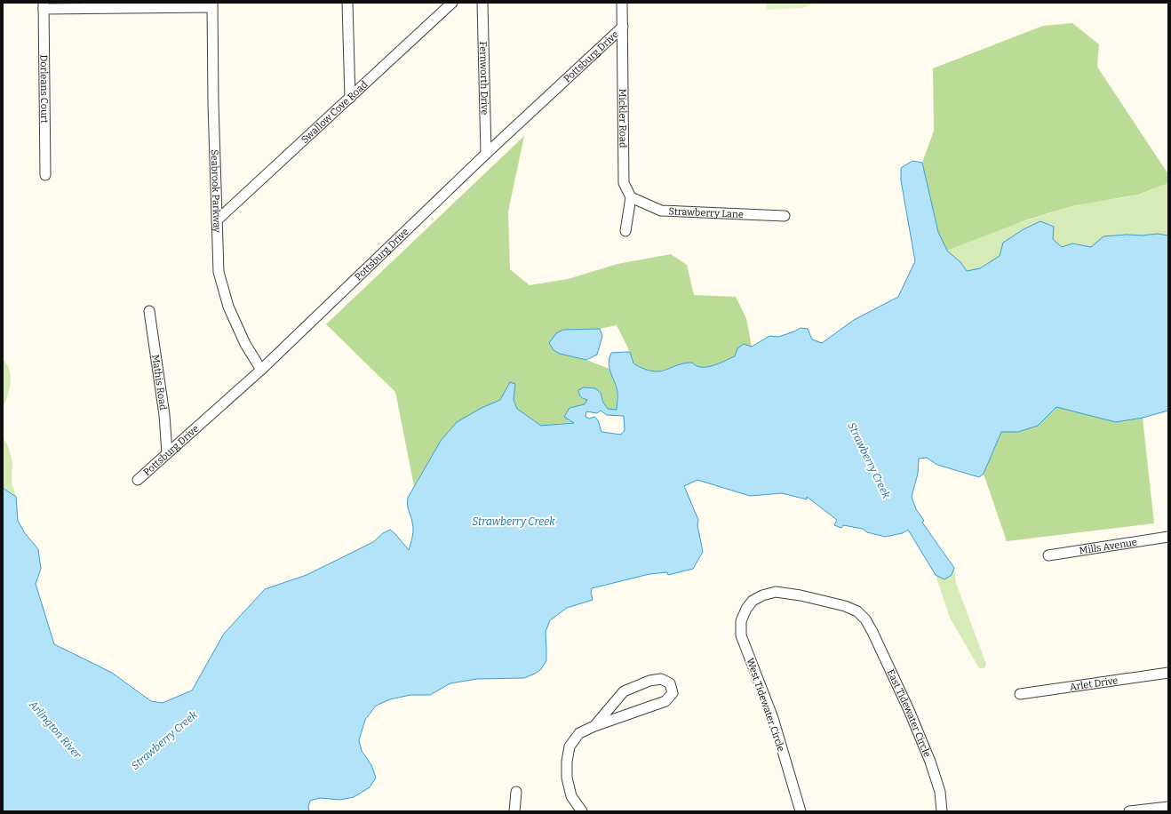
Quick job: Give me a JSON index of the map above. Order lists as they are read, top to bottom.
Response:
{
  "streets": {
    "street": [
      "Pottsburg Drive",
      "Fernworth Drive",
      "Dorleans Court",
      "Swallow Cove Road",
      "Mickler Road",
      "Seabrook Parkway",
      "Strawberry Lane",
      "Mathis Road",
      "Mills Avenue",
      "Arlet Drive",
      "West Tidewater Circle",
      "East Tidewater Circle"
    ]
  },
  "crossings": [
    ["Pottsburg Drive", "Fernworth Drive"],
    ["Pottsburg Drive", "Mickler Road"],
    ["Pottsburg Drive", "Seabrook Parkway"],
    ["Pottsburg Drive", "Mathis Road"],
    ["Swallow Cove Road", "Seabrook Parkway"],
    ["Mickler Road", "Strawberry Lane"],
    ["West Tidewater Circle", "East Tidewater Circle"]
  ],
  "water": ["Strawberry Creek", "Arlington River"]
}
